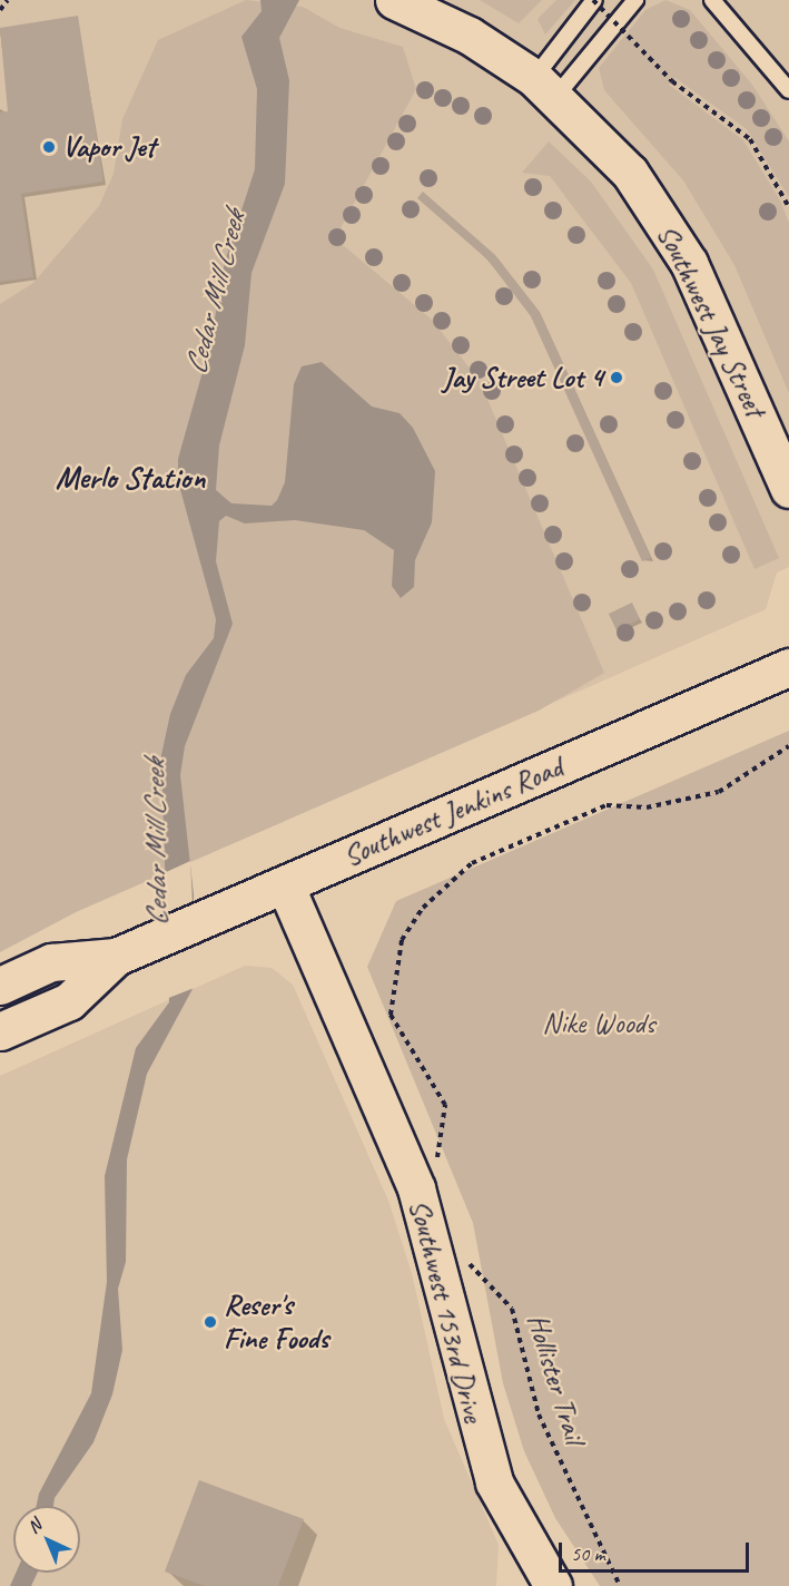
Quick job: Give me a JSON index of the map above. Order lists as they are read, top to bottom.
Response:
{
  "streets": {
    "street": ["Southwest Jay Street", "Southwest Jenkins Road", "Southwest 153rd Drive"],
    "path": ["Hollister Trail"]
  },
  "crossings": [
    ["Southwest Jenkins Road", "Southwest 153rd Drive"]
  ],
  "districts": ["Merlo Station"],
  "water": ["Cedar Mill Creek"],
  "parks": ["Nike Woods"],
  "places": ["Vapor Jet", "Jay Street Lot 4", "Reser's Fine Foods"],
  "scale_bar": "50 m",
  "north": "top left"
}
